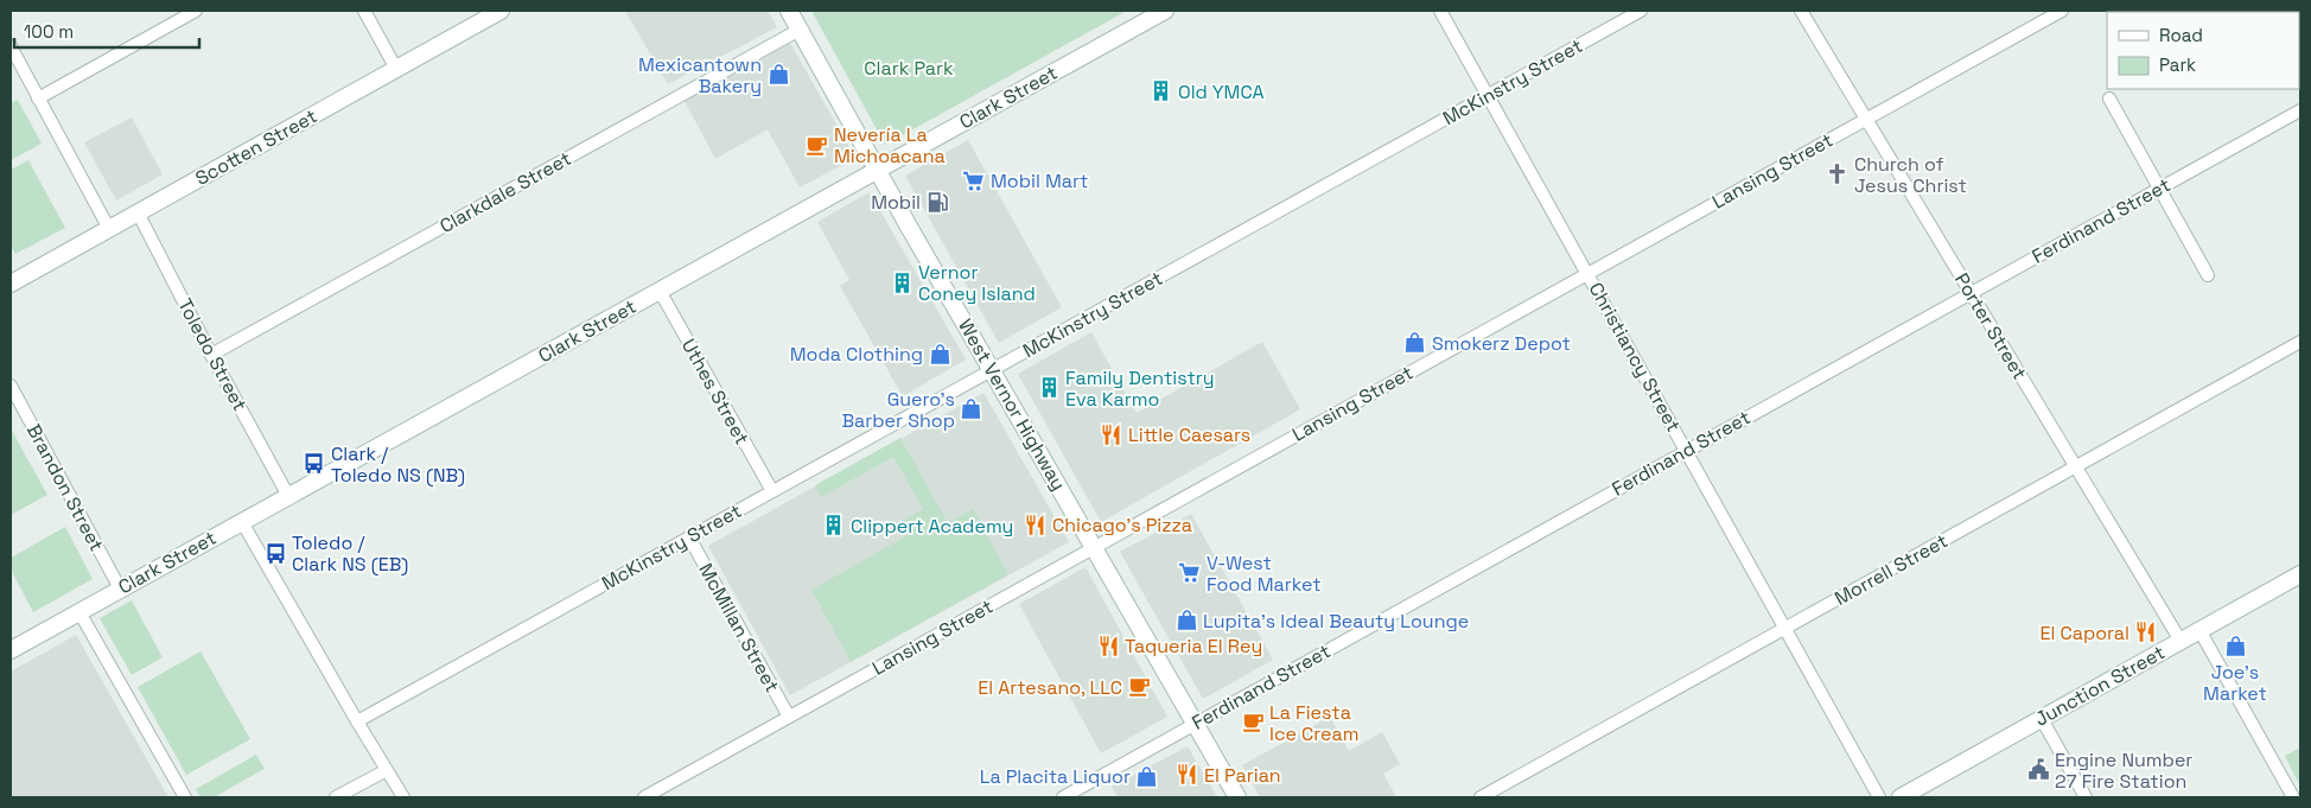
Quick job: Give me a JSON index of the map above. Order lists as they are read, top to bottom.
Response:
{
  "streets": {
    "street": [
      "McKinstry Street",
      "Clark Street",
      "Scotten Street",
      "Lansing Street",
      "Clarkdale Street",
      "Ferdinand Street",
      "Porter Street",
      "Toledo Street",
      "Christiancy Street",
      "Uthes Street",
      "West Vernor Highway",
      "Brandon Street",
      "Morrell Street",
      "McMillan Street",
      "Junction Street"
    ]
  },
  "crossings": [
    ["McKinstry Street", "Christiancy Street"],
    ["McKinstry Street", "Uthes Street"],
    ["McKinstry Street", "West Vernor Highway"],
    ["McKinstry Street", "McMillan Street"],
    ["Clark Street", "Toledo Street"],
    ["Clark Street", "Uthes Street"],
    ["Clark Street", "West Vernor Highway"],
    ["Clark Street", "Brandon Street"],
    ["Scotten Street", "Toledo Street"],
    ["Lansing Street", "Porter Street"],
    ["Lansing Street", "Christiancy Street"],
    ["Lansing Street", "West Vernor Highway"],
    ["Lansing Street", "McMillan Street"],
    ["Clarkdale Street", "Toledo Street"],
    ["Clarkdale Street", "West Vernor Highway"],
    ["Ferdinand Street", "Porter Street"],
    ["Ferdinand Street", "Christiancy Street"],
    ["Ferdinand Street", "West Vernor Highway"],
    ["Porter Street", "Morrell Street"],
    ["Porter Street", "Junction Street"],
    ["Christiancy Street", "Morrell Street"]
  ],
  "parks": ["Clark Park"],
  "places": {
    "shop": [
      "Mexicantown Bakery",
      "Smokerz Depot",
      "Moda Clothing",
      "Guero's Barber Shop",
      "Lupita's Ideal Beauty Lounge",
      "Joe's Market",
      "La Placita Liquor"
    ],
    "building": [
      "Old YMCA",
      "Vernor Coney Island",
      "Family Dentistry Eva Karmo",
      "Clippert Academy"
    ],
    "cafe": ["Nevería La Michoacana", "El Artesano, LLC", "La Fiesta Ice Cream"],
    "church": ["Church of Jesus Christ"],
    "supermarket": ["Mobil Mart", "V-West Food Market"],
    "fuel station": ["Mobil"],
    "restaurant": [
      "Little Caesars",
      "Chicago's Pizza",
      "El Caporal",
      "Taqueria El Rey",
      "El Parian"
    ],
    "bus stop": ["Clark / Toledo NS (NB)", "Toledo / Clark NS (EB)"],
    "public building": ["Engine Number 27 Fire Station"]
  },
  "legend": ["Road", "Park"],
  "scale_bar": "100 m"
}
